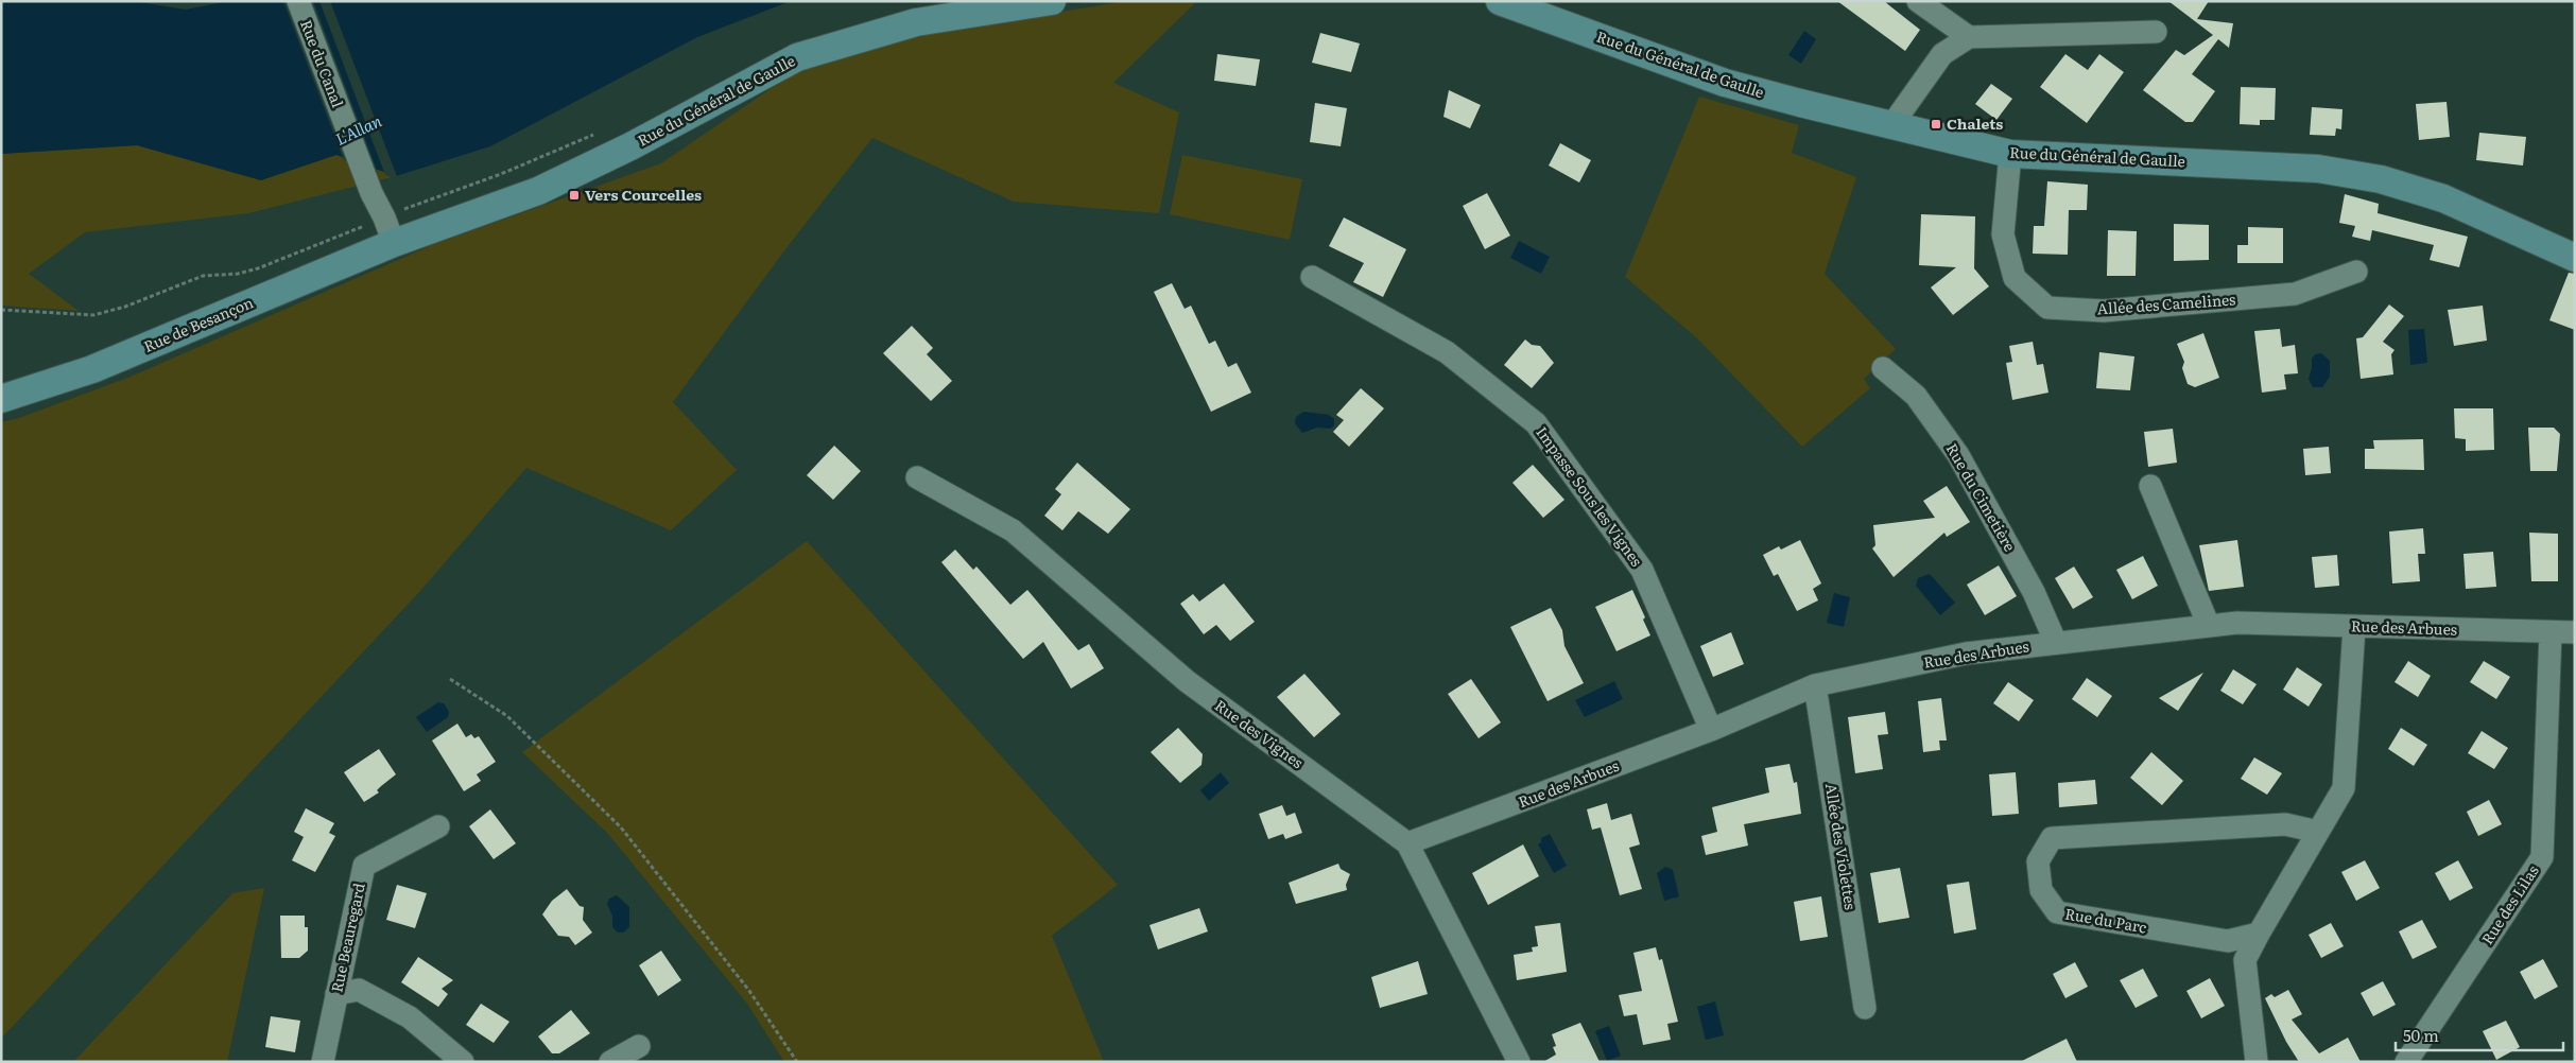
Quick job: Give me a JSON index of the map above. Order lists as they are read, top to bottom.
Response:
{
  "streets": {
    "main road": ["Rue du Général de Gaulle", "Rue de Besançon"],
    "street": [
      "Rue du Canal",
      "Allée des Camelines",
      "Impasse Sous les Vignes",
      "Rue du Cimetière",
      "Rue des Arbues",
      "Rue des Vignes",
      "Allée des Violettes",
      "Rue des Lilas",
      "Rue du Parc",
      "Rue Beauregard"
    ]
  },
  "crossings": [
    ["Rue du Canal", "Rue du Général de Gaulle"],
    ["Rue du Canal", "Rue de Besançon"],
    ["Rue du Général de Gaulle", "Allée des Camelines"],
    ["Rue du Général de Gaulle", "Rue de Besançon"],
    ["Impasse Sous les Vignes", "Rue des Arbues"],
    ["Rue du Cimetière", "Rue des Arbues"],
    ["Rue des Arbues", "Rue des Vignes"],
    ["Rue des Arbues", "Allée des Violettes"],
    ["Rue des Arbues", "Rue des Lilas"]
  ],
  "water": ["L'Allan"],
  "places": {
    "transit": ["Chalets", "Vers Courcelles"]
  },
  "scale_bar": "50 m"
}
